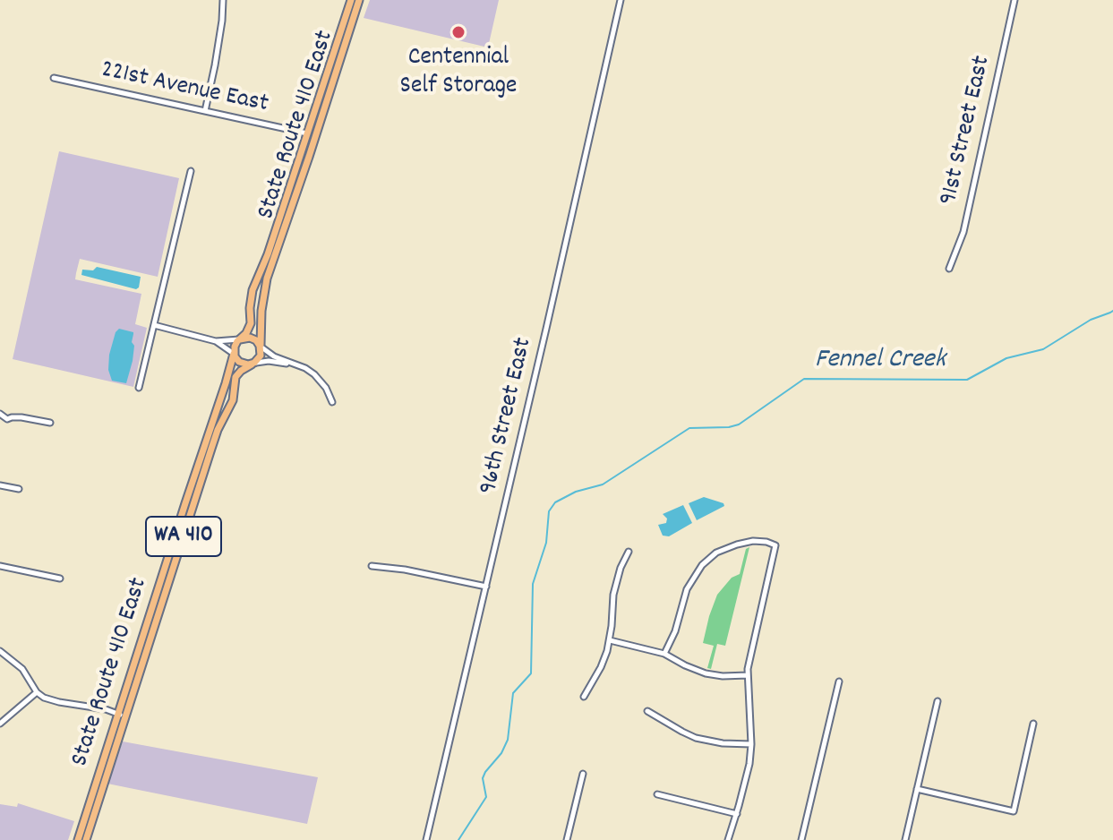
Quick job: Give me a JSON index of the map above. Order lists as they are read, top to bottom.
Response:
{
  "streets": {
    "main road": ["State Route 410 East", "WA 410"],
    "street": ["221st Avenue East", "91st Street East", "96th Street East"]
  },
  "crossings": [
    ["221st Avenue East", "State Route 410 East"],
    ["State Route 410 East", "WA 410"]
  ],
  "water": ["Fennel Creek"],
  "places": ["Centennial Self Storage"]
}
